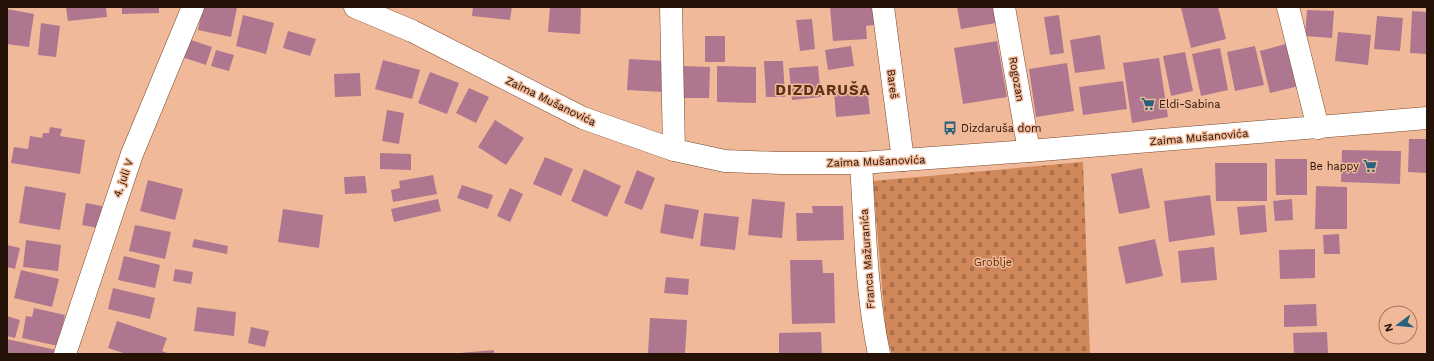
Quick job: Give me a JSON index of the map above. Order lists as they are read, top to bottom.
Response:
{
  "streets": {
    "street": [
      "Rogozan",
      "Bareš",
      "Zaima Mušanovića",
      "4. juli V",
      "Franca Mažuranića"
    ]
  },
  "crossings": [
    ["Rogozan", "Zaima Mušanovića"],
    ["Bareš", "Zaima Mušanovića"],
    ["Zaima Mušanovića", "Franca Mažuranića"]
  ],
  "districts": ["DIZDARUŠA"],
  "parks": ["Groblje"],
  "places": {
    "supermarket": ["Eldi-Sabina", "Be happy"],
    "bus stop": ["Dizdaruša dom"]
  },
  "north": "left"
}
